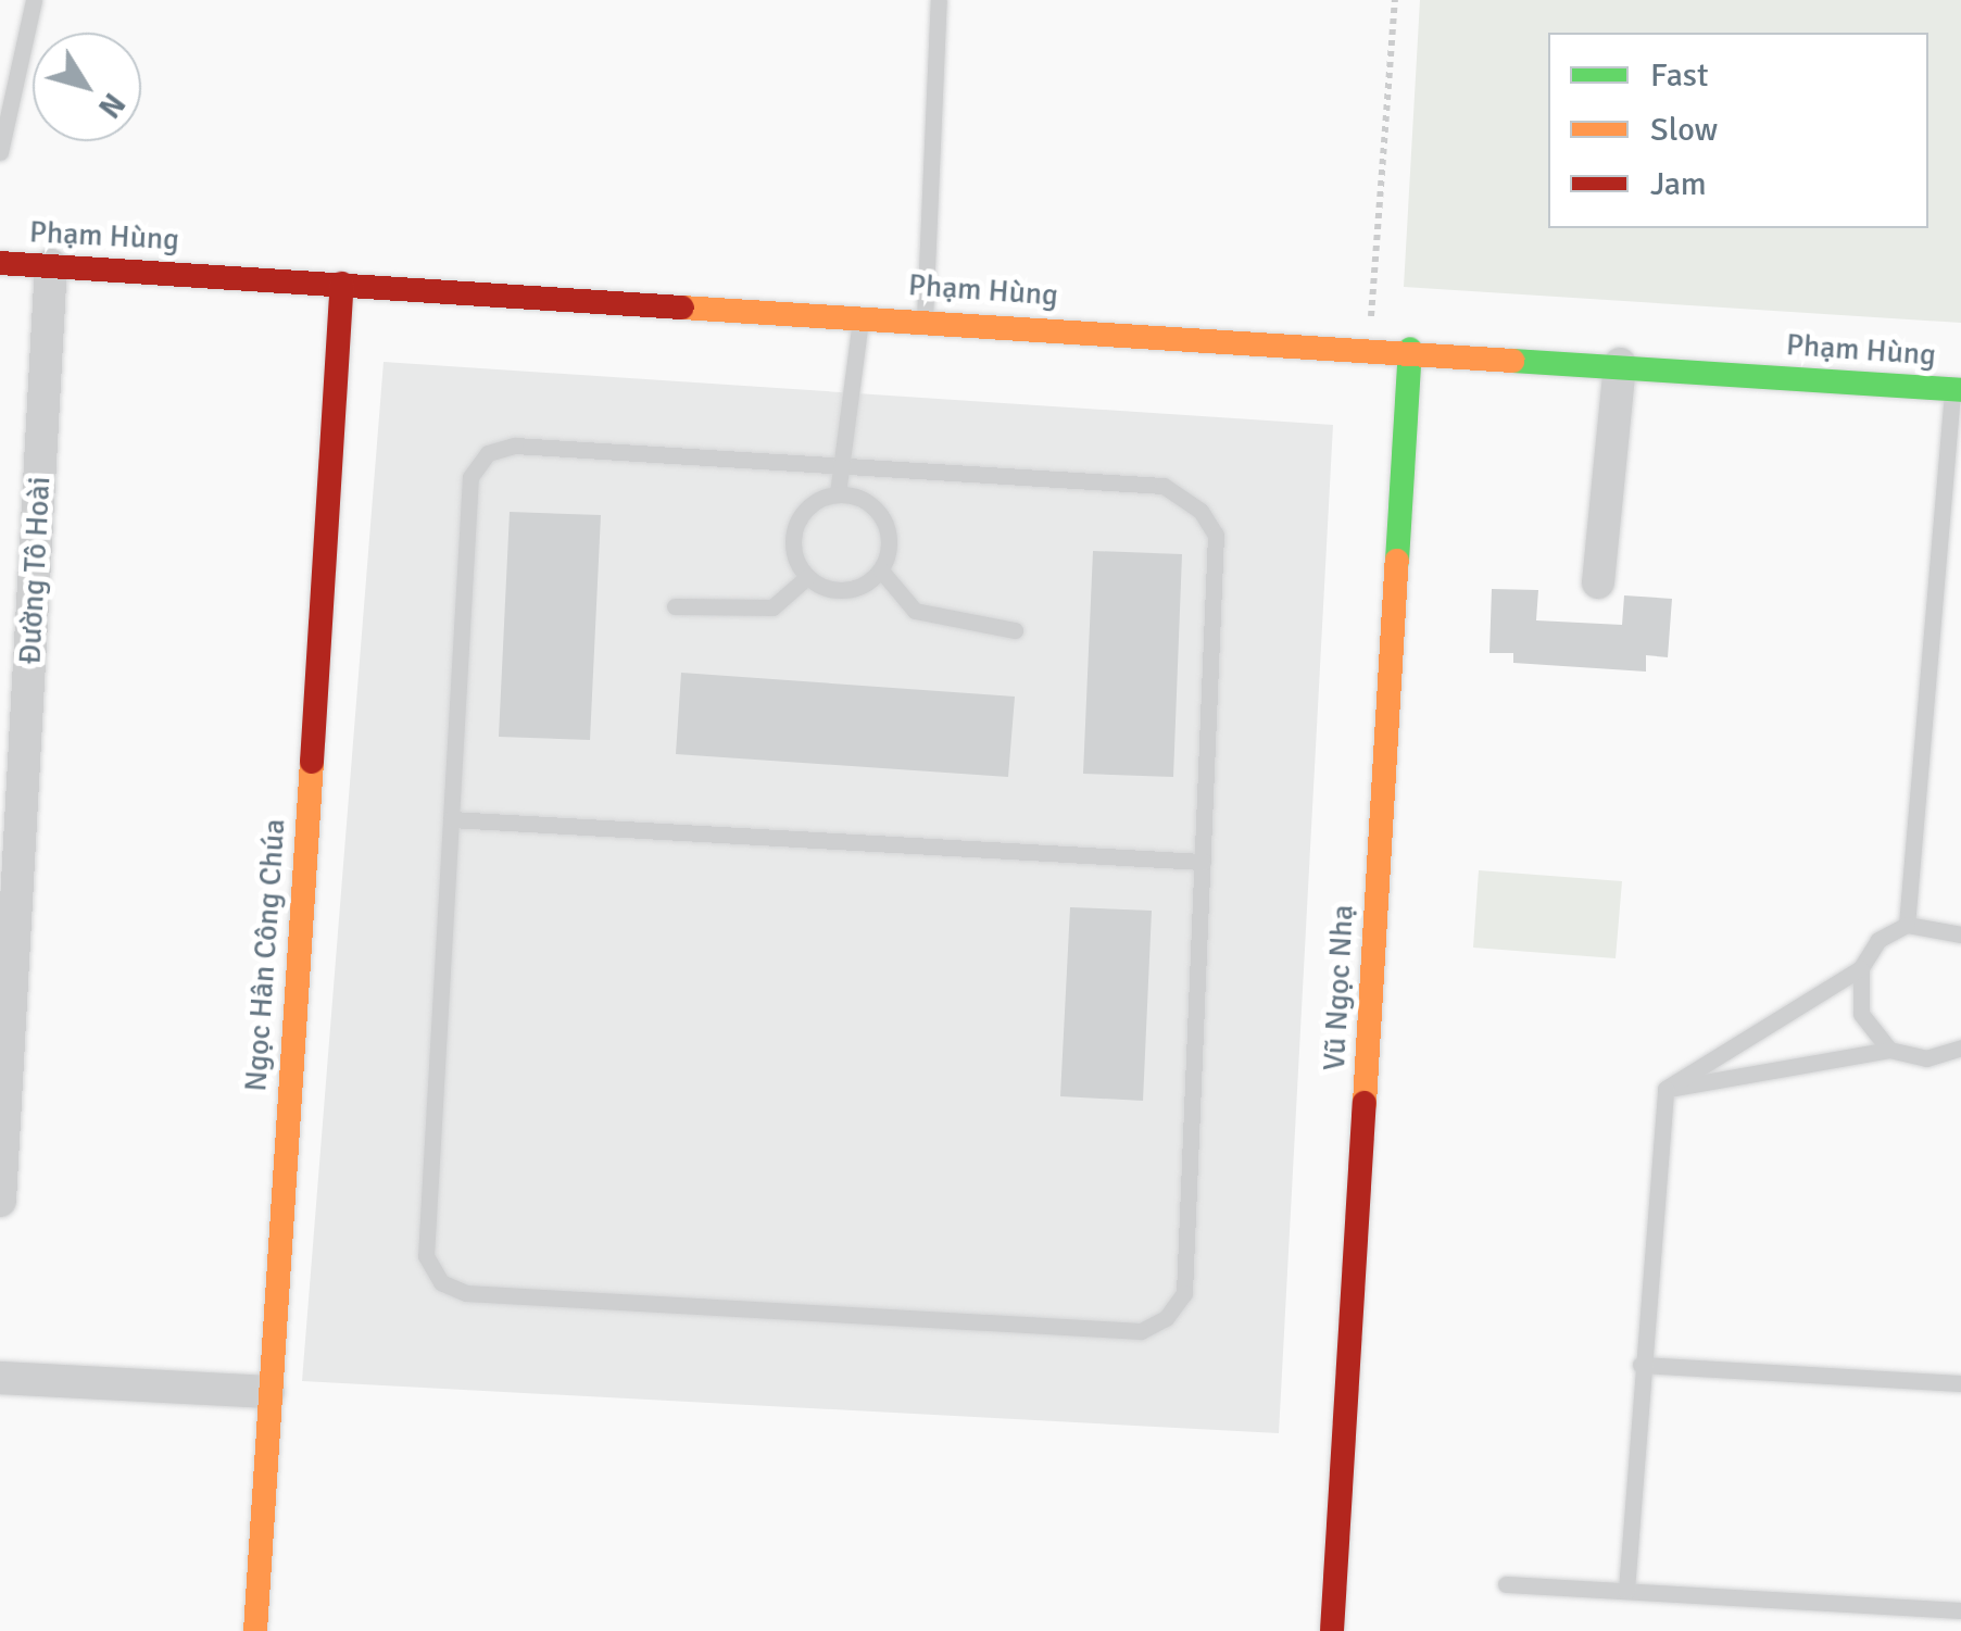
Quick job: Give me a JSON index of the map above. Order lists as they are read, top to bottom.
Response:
{
  "streets": {
    "street": [
      "Phạm Hùng",
      "Đường Tô Hoài",
      "Ngọc Hân Công Chúa",
      "Vũ Ngọc Nhạ"
    ]
  },
  "crossings": [
    ["Phạm Hùng", "Đường Tô Hoài"],
    ["Phạm Hùng", "Ngọc Hân Công Chúa"],
    ["Phạm Hùng", "Vũ Ngọc Nhạ"]
  ],
  "legend": ["Fast", "Slow", "Jam"],
  "north": "bottom right"
}
